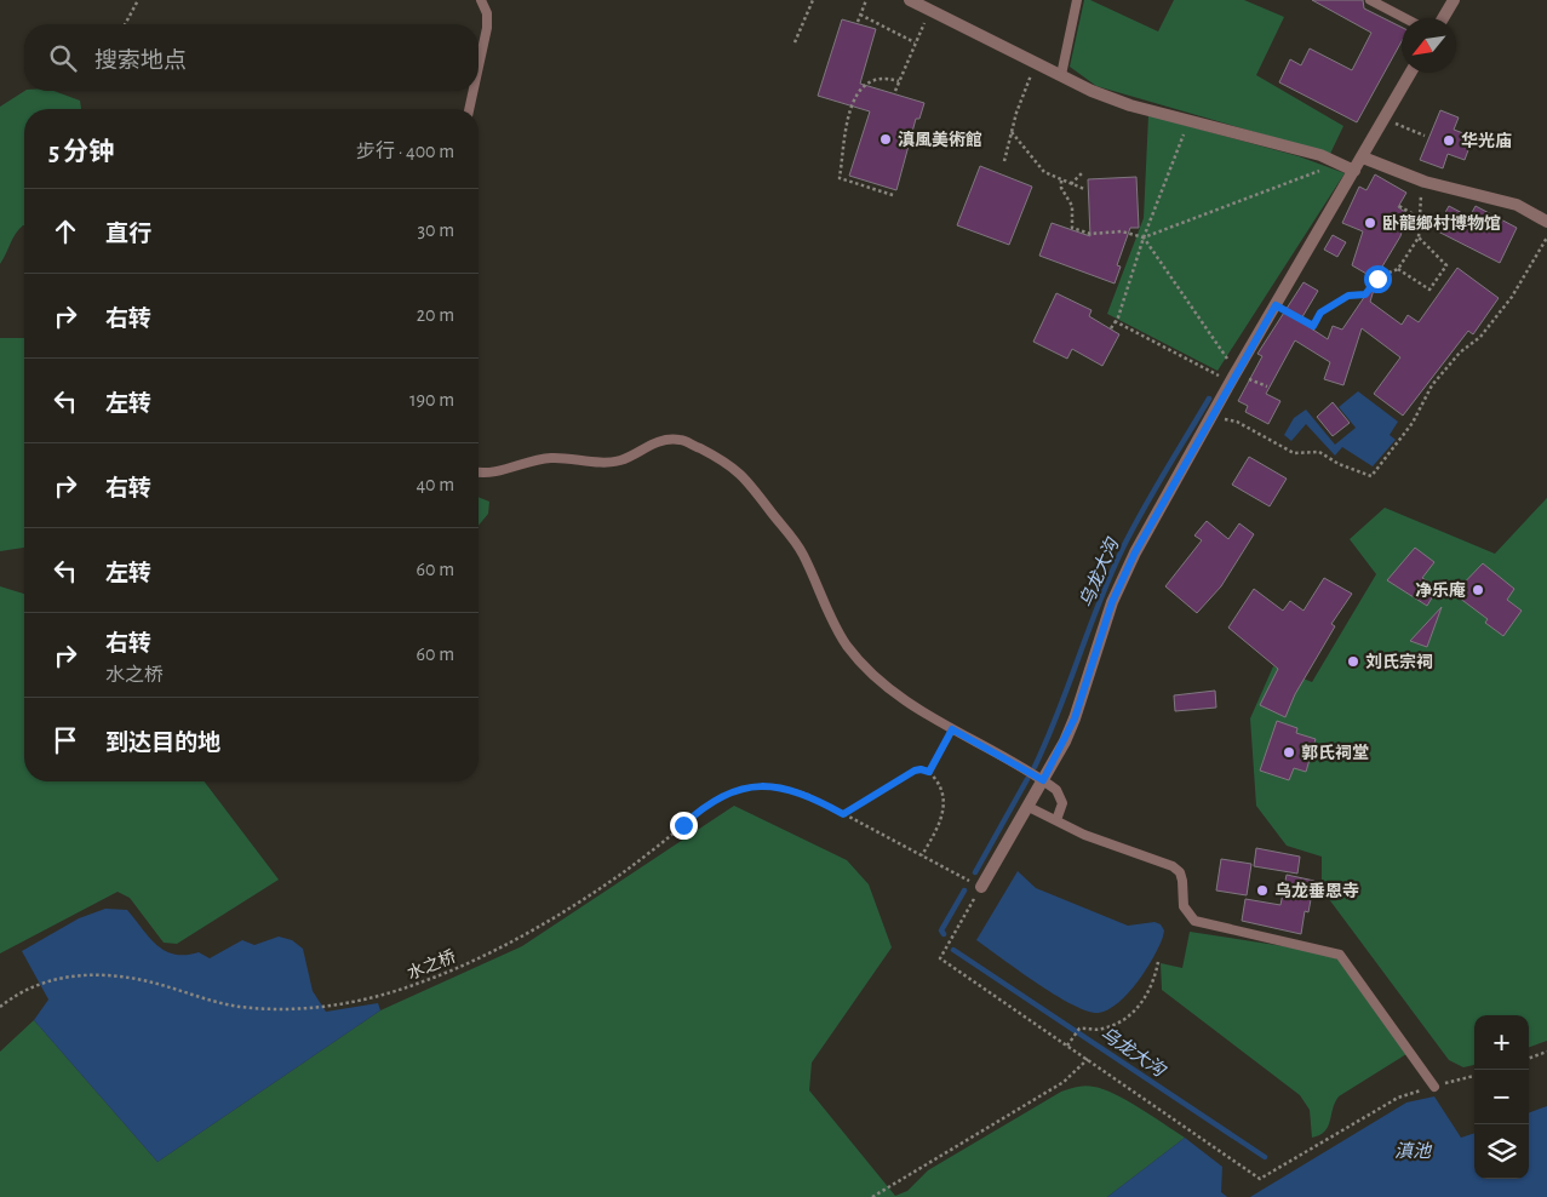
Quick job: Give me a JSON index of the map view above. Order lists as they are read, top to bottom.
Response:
{
  "streets": {
    "path": ["水之桥"]
  },
  "water": ["乌龙大沟", "滇池"],
  "places": [
    "滇風美術館",
    "华光庙",
    "卧龍鄉村博物馆",
    "净乐庵",
    "刘氏宗祠",
    "郭氏祠堂",
    "乌龙垂恩寺"
  ],
  "north": "bottom left",
  "page": {
    "search": "搜索地点",
    "heading": ["5 分钟", "步行 · 400 m"],
    "list": [
      ["直行", "30 m"],
      ["右转", "20 m"],
      ["左转", "190 m"],
      ["右转", "40 m"],
      ["左转", "60 m"],
      ["右转", "水之桥", "60 m"],
      "到达目的地"
    ],
    "map_buttons": ["+", "−"]
  }
}
